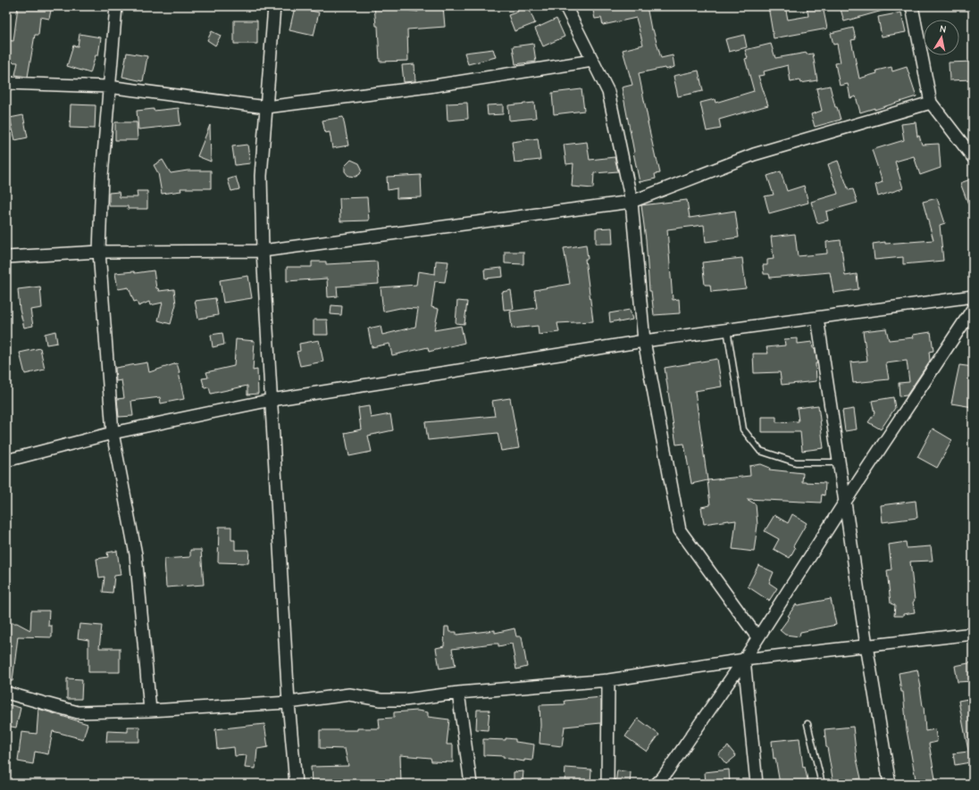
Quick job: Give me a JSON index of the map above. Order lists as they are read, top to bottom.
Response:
{
  "north": "top"
}
